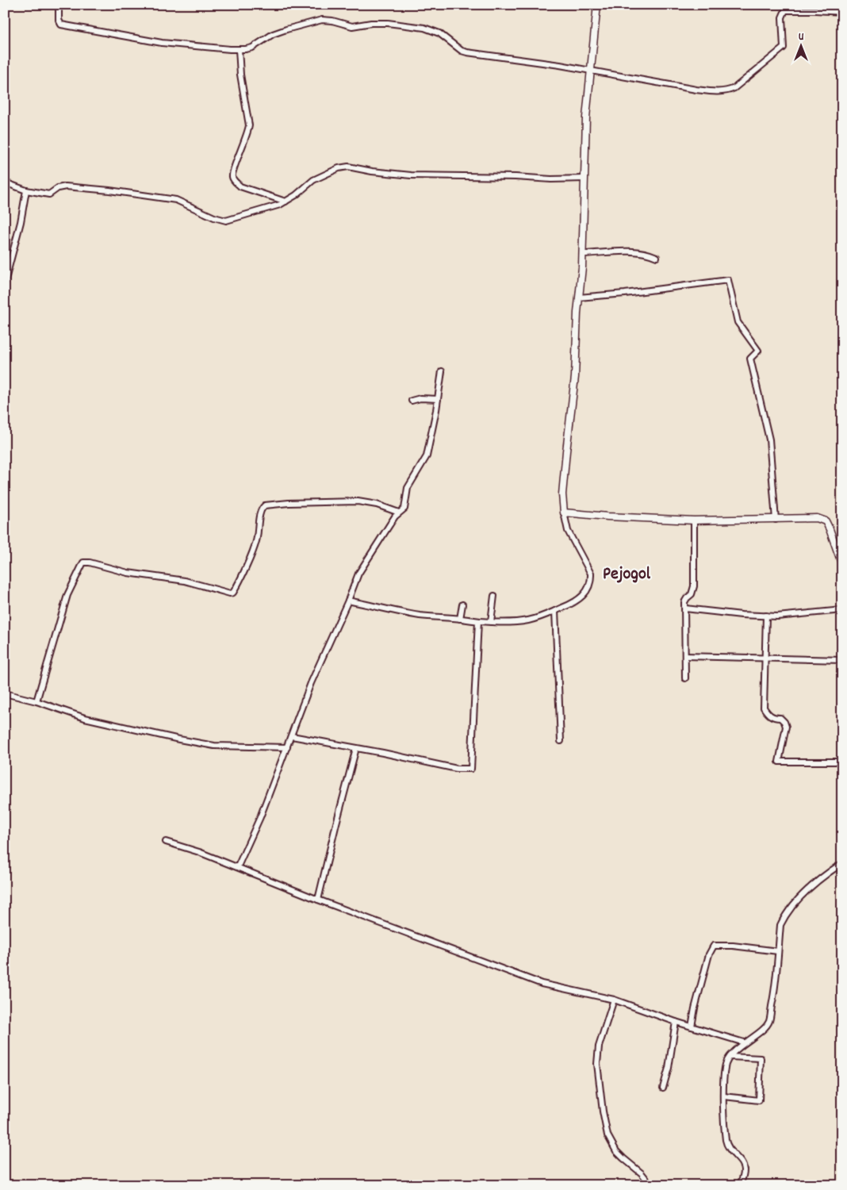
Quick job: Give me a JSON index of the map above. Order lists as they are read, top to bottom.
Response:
{
  "districts": ["Pejogol"],
  "north": "top"
}
